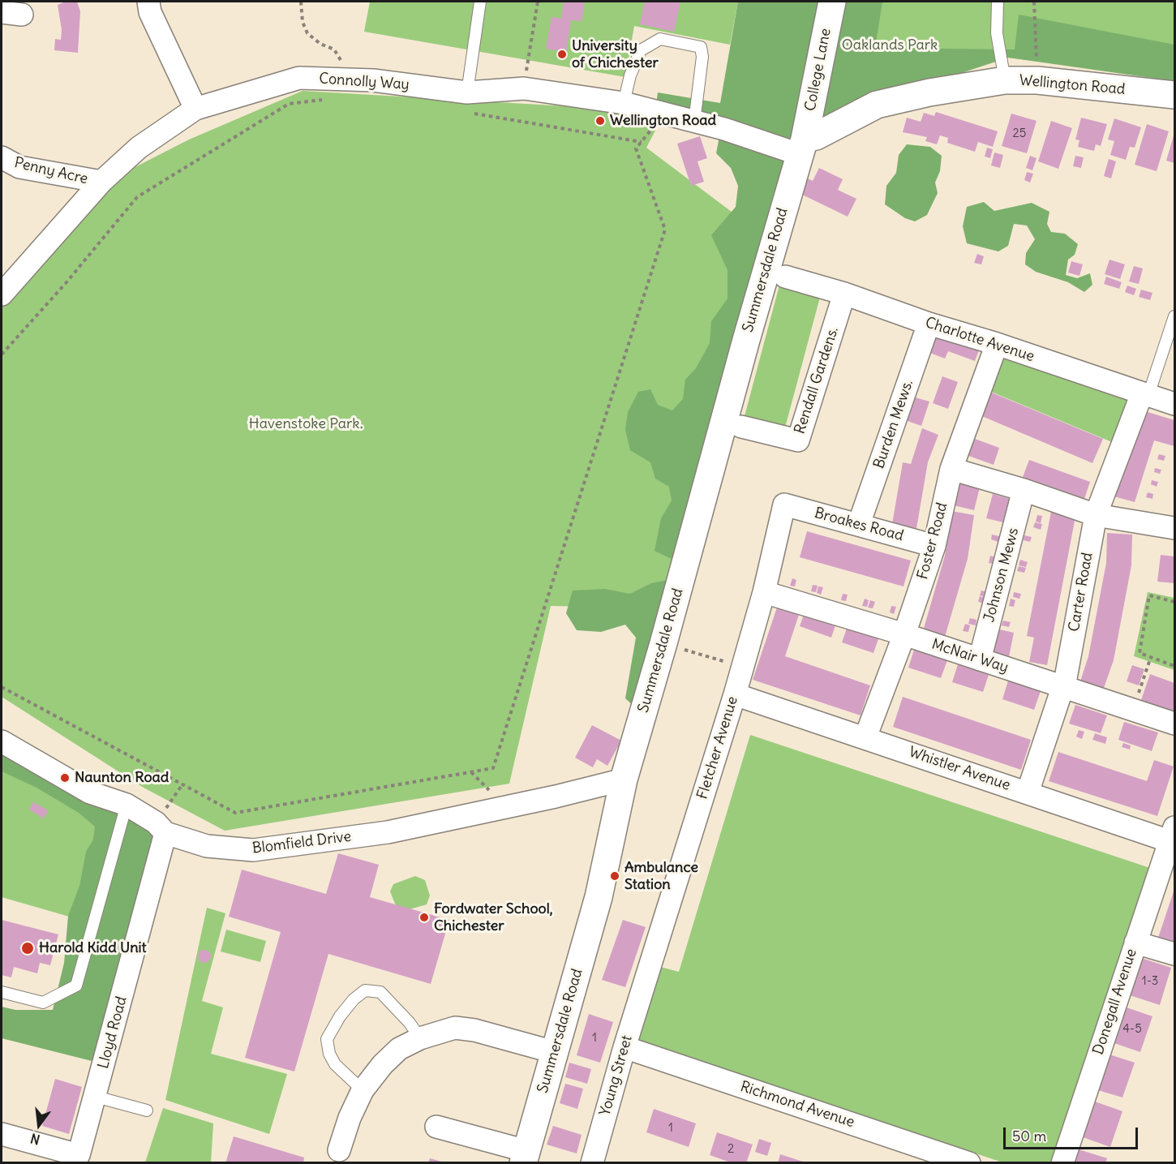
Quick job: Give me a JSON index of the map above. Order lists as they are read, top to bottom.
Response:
{
  "streets": {
    "street": [
      "College Lane",
      "Connolly Way",
      "Wellington Road",
      "Penny Acre",
      "Summersdale Road",
      "Charlotte Avenue",
      "Rendall Gardens.",
      "Burden Mews.",
      "Broakes Road",
      "Foster Road",
      "Johnson Mews",
      "Carter Road",
      "McNair Way",
      "Fletcher Avenue",
      "Whistler Avenue",
      "Blomfield Drive",
      "Donegall Avenue",
      "Lloyd Road",
      "Young Street",
      "Richmond Avenue"
    ]
  },
  "crossings": [
    ["College Lane", "Connolly Way"],
    ["College Lane", "Wellington Road"],
    ["College Lane", "Summersdale Road"],
    ["Connolly Way", "Wellington Road"],
    ["Connolly Way", "Penny Acre"],
    ["Connolly Way", "Summersdale Road"],
    ["Wellington Road", "Summersdale Road"],
    ["Summersdale Road", "Blomfield Drive"],
    ["Charlotte Avenue", "Rendall Gardens."],
    ["Charlotte Avenue", "Burden Mews."],
    ["Charlotte Avenue", "Foster Road"],
    ["Charlotte Avenue", "Carter Road"],
    ["Burden Mews.", "Broakes Road"],
    ["Broakes Road", "Foster Road"],
    ["Broakes Road", "Fletcher Avenue"],
    ["Foster Road", "McNair Way"],
    ["Foster Road", "Whistler Avenue"],
    ["Johnson Mews", "McNair Way"],
    ["Carter Road", "McNair Way"],
    ["Carter Road", "Whistler Avenue"],
    ["McNair Way", "Fletcher Avenue"],
    ["Fletcher Avenue", "Whistler Avenue"],
    ["Fletcher Avenue", "Young Street"],
    ["Whistler Avenue", "Donegall Avenue"],
    ["Blomfield Drive", "Lloyd Road"],
    ["Young Street", "Richmond Avenue"]
  ],
  "parks": ["Oaklands Park", "Havenstoke Park."],
  "places": [
    "University of Chichester",
    "Wellington Road",
    "Naunton Road",
    "Ambulance Station",
    "Fordwater School, Chichester",
    "Harold Kidd Unit"
  ],
  "house_numbers": [
    "25",
    "1-3",
    "4-5",
    "1",
    "1",
    "2"
  ],
  "scale_bar": "50 m",
  "north": "bottom"
}
